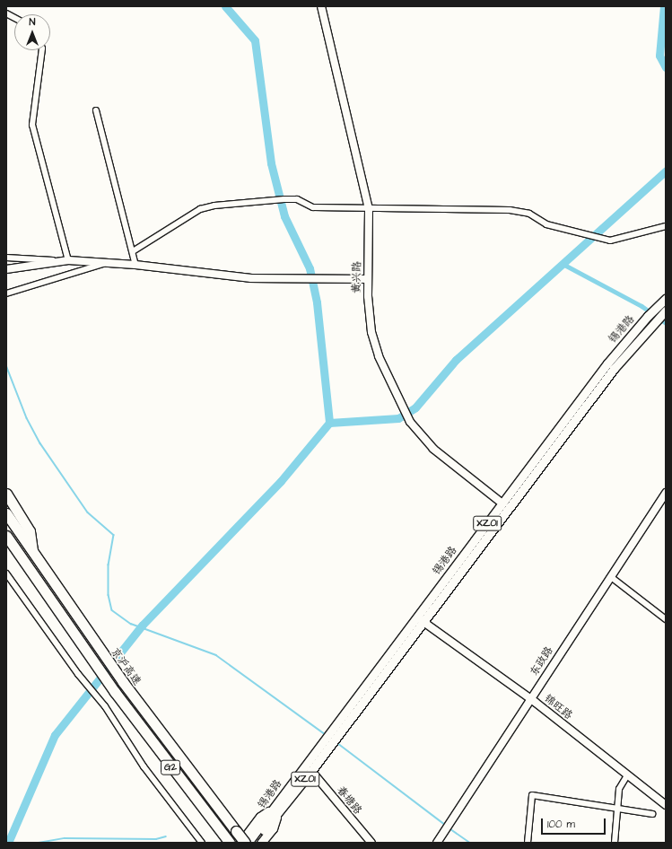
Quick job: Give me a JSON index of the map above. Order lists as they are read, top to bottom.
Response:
{
  "streets": {
    "highway": ["京沪高速", "G2"],
    "main road": ["锡港路", "XZ01"],
    "street": [
      "黄兴路",
      "东政路",
      "锦旺路",
      "春塘路"
    ]
  },
  "crossings": [
    ["黄兴路", "锡港路"],
    ["锡港路", "京沪高速"],
    ["锡港路", "锦旺路"],
    ["锡港路", "春塘路"],
    ["东政路", "锦旺路"]
  ],
  "scale_bar": "100 m",
  "north": "top"
}
